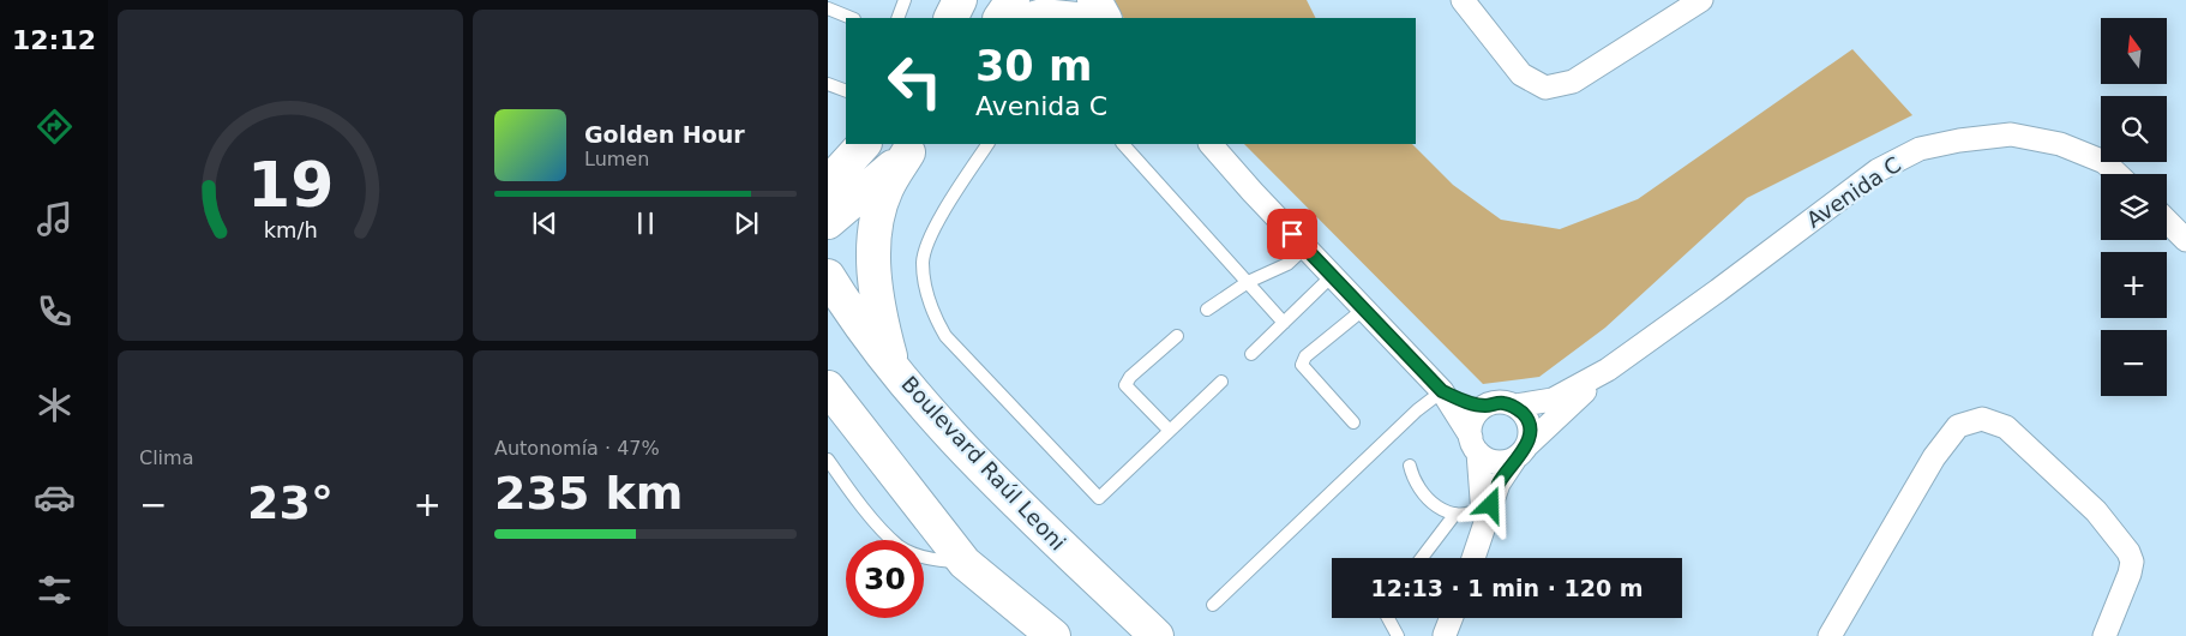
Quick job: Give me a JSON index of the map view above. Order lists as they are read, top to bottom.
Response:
{
  "streets": {
    "main road": ["Boulevard Raúl Leoni"],
    "street": ["Avenida C"]
  },
  "north": "top",
  "page": {
    "tabs": "12:12",
    "map_buttons": ["+", "−"],
    "turn": ["30 m", "Avenida C"],
    "song": ["Golden Hour", "Lumen"],
    "tile": [
      "Clima",
      ["Autonomía · 47%", "235 km"]
    ],
    "heat": ["−", "23°", "+"],
    "limit": "30",
    "trip": "12:13 · 1 min · 120 m",
    "gauge": ["19", "km/h"]
  }
}
